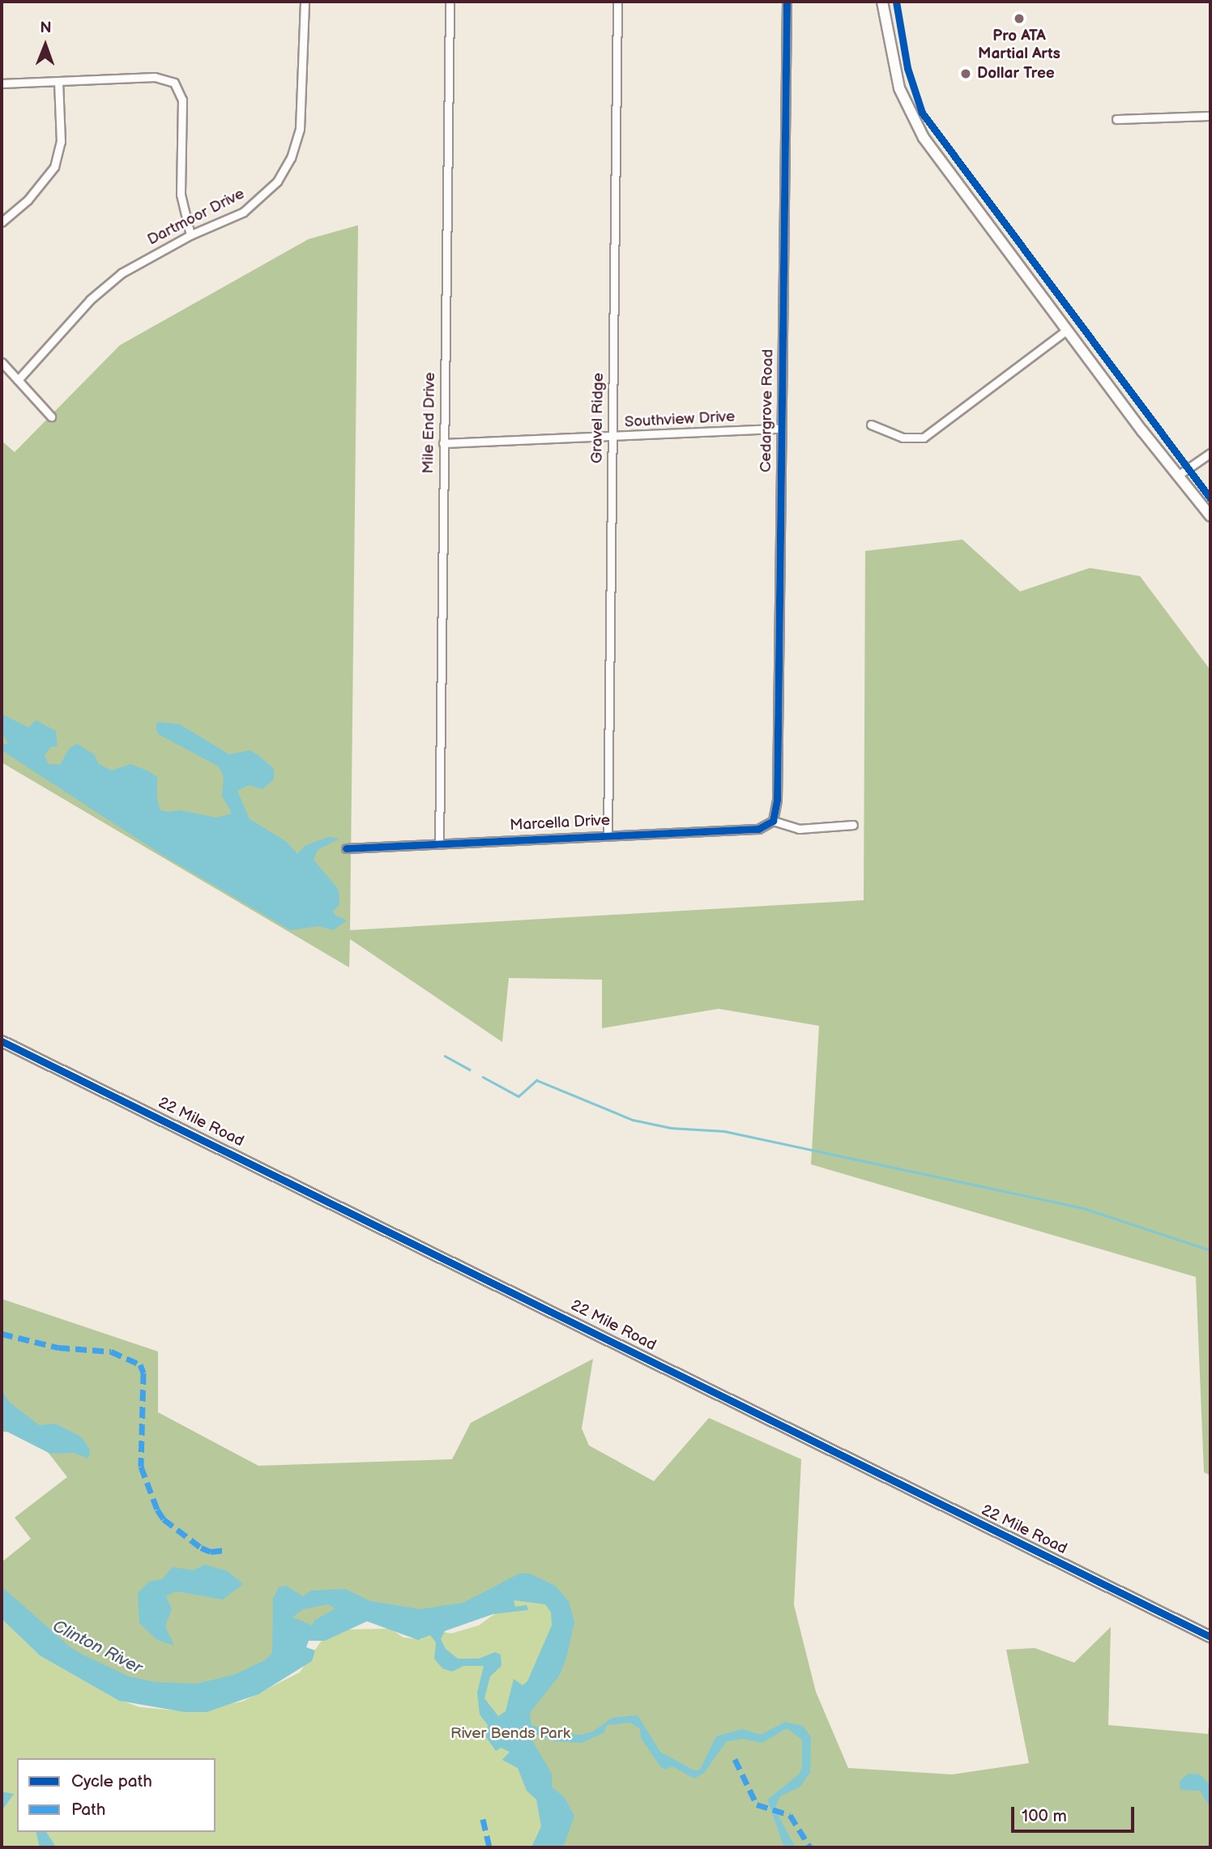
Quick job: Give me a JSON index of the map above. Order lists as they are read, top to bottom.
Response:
{
  "streets": {
    "street": [
      "Dartmoor Drive",
      "Cedargrove Road",
      "Gravel Ridge",
      "Southview Drive",
      "Mile End Drive",
      "Marcella Drive",
      "22 Mile Road"
    ]
  },
  "crossings": [
    ["Cedargrove Road", "Southview Drive"],
    ["Cedargrove Road", "Marcella Drive"],
    ["Gravel Ridge", "Southview Drive"],
    ["Gravel Ridge", "Marcella Drive"],
    ["Southview Drive", "Mile End Drive"],
    ["Mile End Drive", "Marcella Drive"]
  ],
  "water": ["Clinton River"],
  "parks": ["River Bends Park"],
  "places": ["Pro ATA Martial Arts", "Dollar Tree"],
  "legend": ["Cycle path", "Path"],
  "scale_bar": "100 m",
  "north": "top"
}
